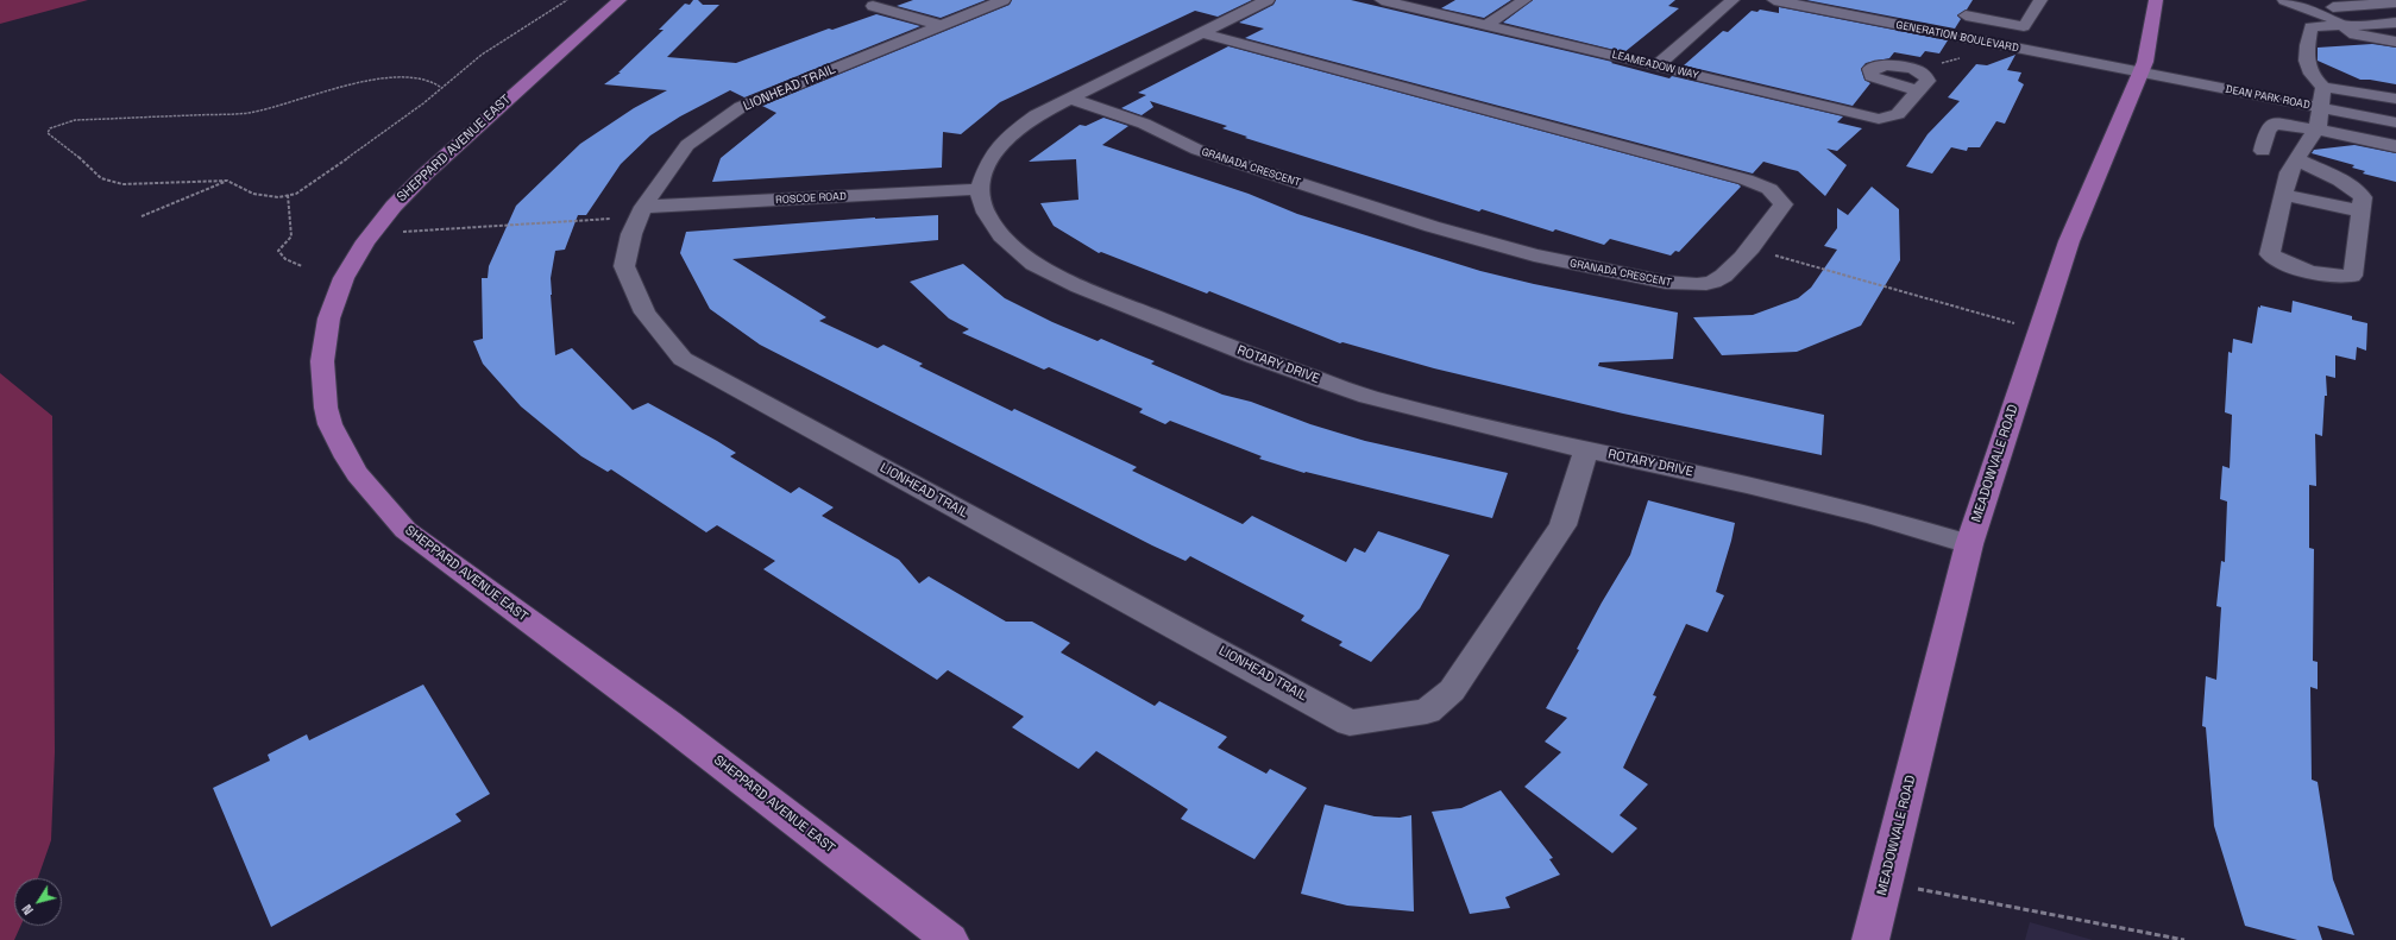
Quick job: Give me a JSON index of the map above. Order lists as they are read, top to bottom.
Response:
{
  "streets": {
    "main road": ["SHEPPARD AVENUE EAST", "MEADOWVALE ROAD"],
    "street": [
      "GENERATION BOULEVARD",
      "LEAMEADOW WAY",
      "LIONHEAD TRAIL",
      "DEAN PARK ROAD",
      "GRANADA CRESCENT",
      "ROSCOE ROAD",
      "ROTARY DRIVE"
    ]
  },
  "crossings": [
    ["GENERATION BOULEVARD", "DEAN PARK ROAD"],
    ["GENERATION BOULEVARD", "MEADOWVALE ROAD"],
    ["LIONHEAD TRAIL", "ROSCOE ROAD"],
    ["LIONHEAD TRAIL", "ROTARY DRIVE"],
    ["DEAN PARK ROAD", "MEADOWVALE ROAD"],
    ["ROSCOE ROAD", "ROTARY DRIVE"],
    ["ROTARY DRIVE", "MEADOWVALE ROAD"]
  ],
  "north": "bottom left"
}
